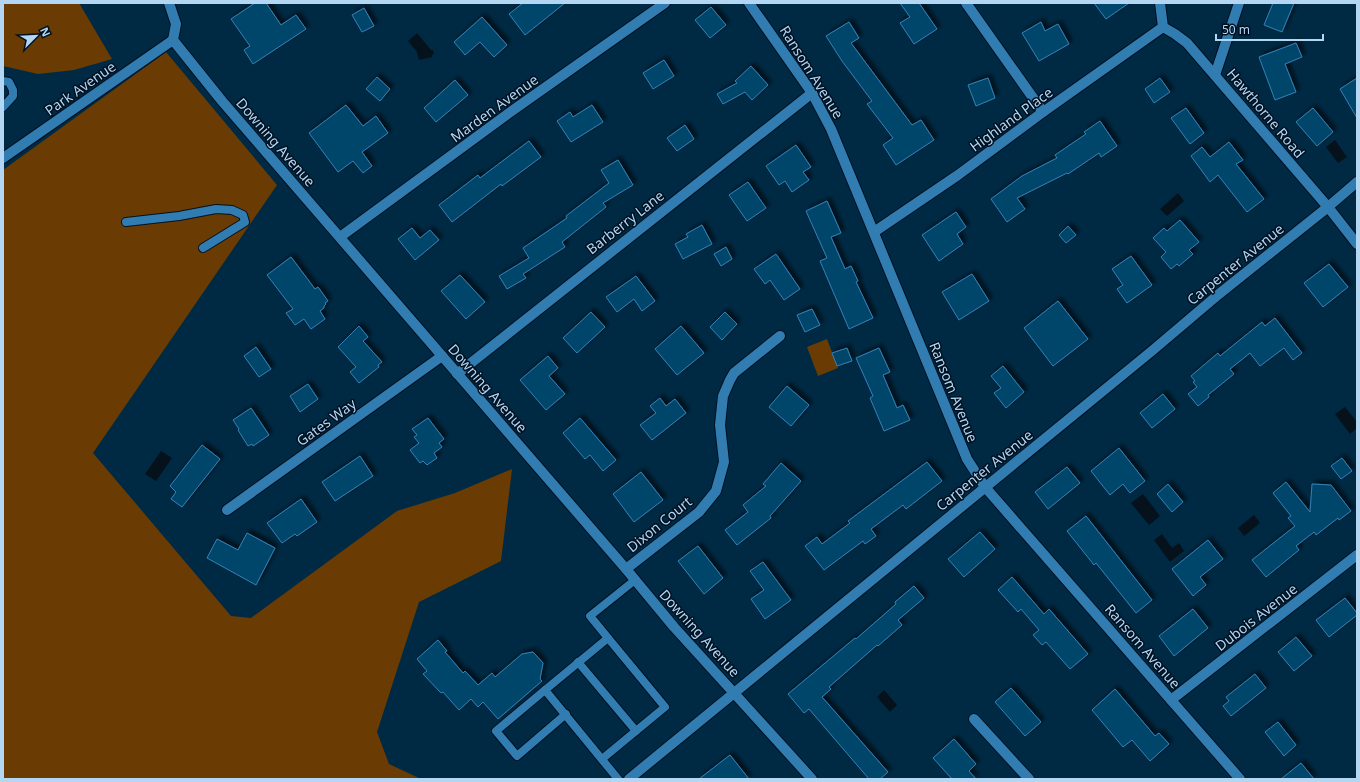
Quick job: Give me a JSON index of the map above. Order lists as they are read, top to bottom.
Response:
{
  "streets": {
    "street": [
      "Ransom Avenue",
      "Park Avenue",
      "Marden Avenue",
      "Hawthorne Road",
      "Highland Place",
      "Downing Avenue",
      "Barberry Lane",
      "Carpenter Avenue",
      "Gates Way",
      "Dixon Court",
      "Dubois Avenue"
    ]
  },
  "crossings": [
    ["Ransom Avenue", "Highland Place"],
    ["Ransom Avenue", "Barberry Lane"],
    ["Ransom Avenue", "Carpenter Avenue"],
    ["Ransom Avenue", "Dubois Avenue"],
    ["Park Avenue", "Downing Avenue"],
    ["Marden Avenue", "Downing Avenue"],
    ["Hawthorne Road", "Highland Place"],
    ["Hawthorne Road", "Carpenter Avenue"],
    ["Downing Avenue", "Barberry Lane"],
    ["Downing Avenue", "Carpenter Avenue"],
    ["Downing Avenue", "Gates Way"],
    ["Downing Avenue", "Dixon Court"]
  ],
  "scale_bar": "50 m",
  "north": "top right"
}
